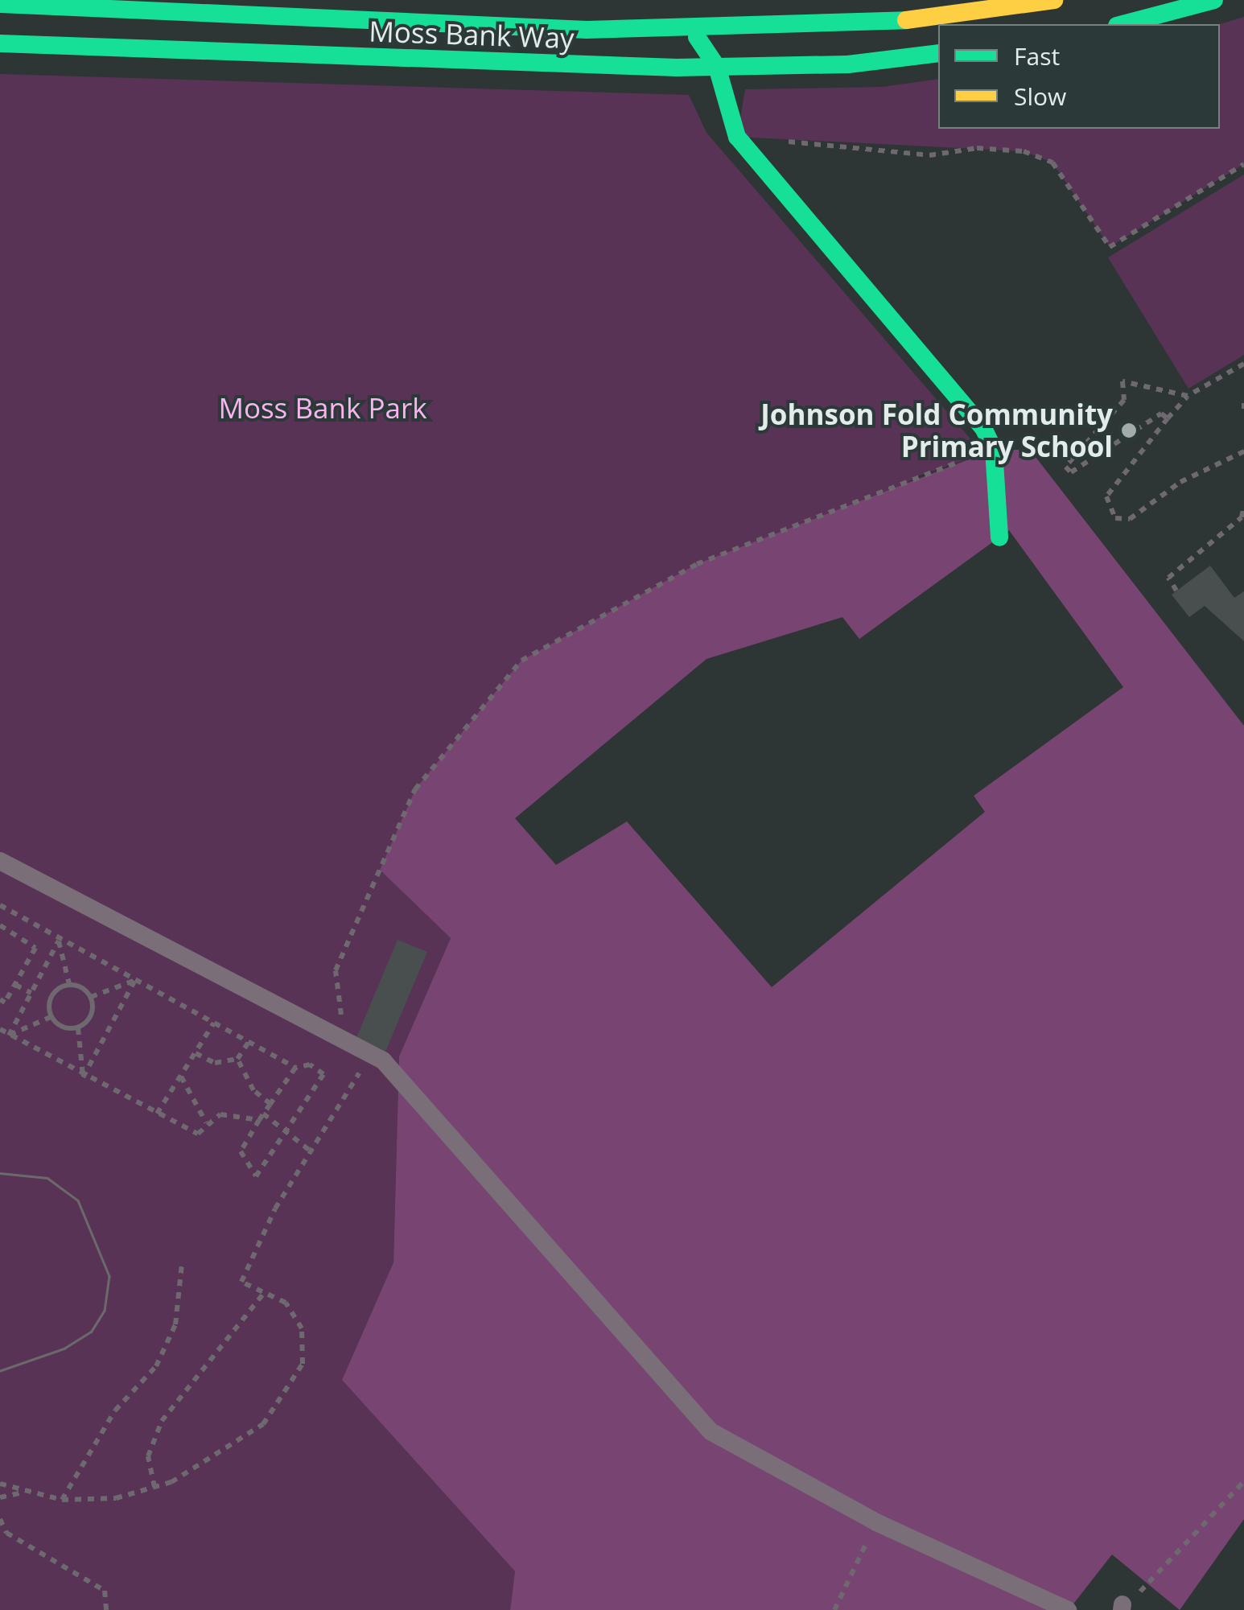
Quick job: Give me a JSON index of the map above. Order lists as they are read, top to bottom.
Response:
{
  "streets": {
    "main road": ["Moss Bank Way"]
  },
  "parks": ["Moss Bank Park"],
  "places": ["Johnson Fold Community Primary School"],
  "legend": ["Fast", "Slow"]
}
